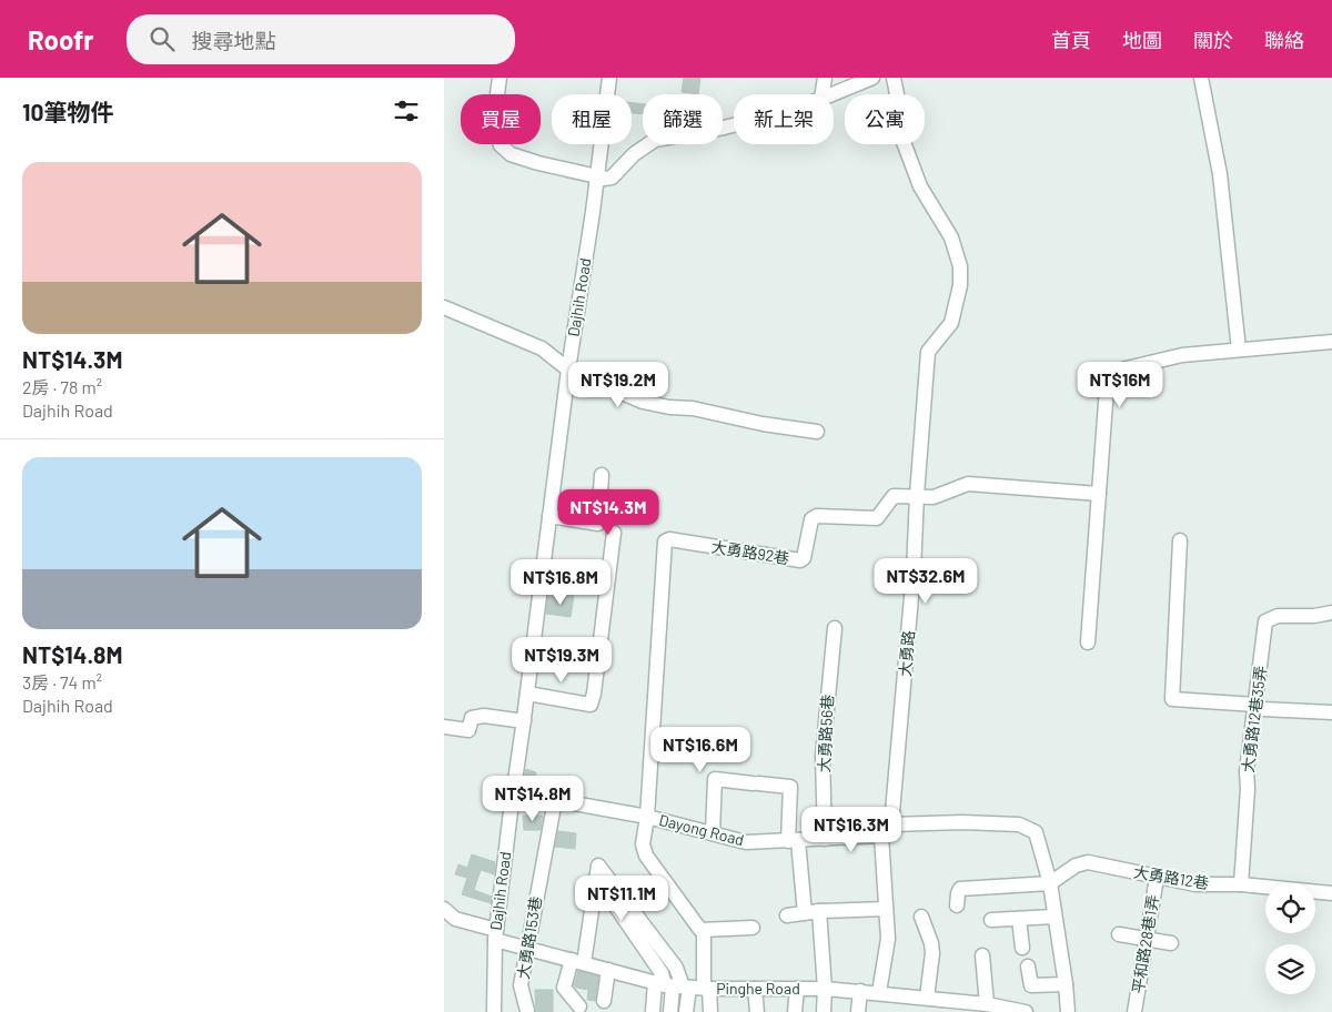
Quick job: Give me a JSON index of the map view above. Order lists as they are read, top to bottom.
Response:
{
  "streets": {
    "street": [
      "Dajhih Road",
      "大勇路92巷",
      "大勇路",
      "大勇路12巷35弄",
      "大勇路56巷",
      "Dayong Road",
      "大勇路12巷",
      "大勇路153巷",
      "平和路28巷1弄",
      "Pinghe Road"
    ]
  },
  "crossings": [
    ["Dajhih Road", "Dayong Road"],
    ["Dajhih Road", "Pinghe Road"],
    ["大勇路92巷", "大勇路"],
    ["大勇路92巷", "Dayong Road"],
    ["大勇路12巷35弄", "大勇路12巷"],
    ["大勇路56巷", "Dayong Road"],
    ["Dayong Road", "大勇路153巷"],
    ["大勇路12巷", "平和路28巷1弄"],
    ["大勇路153巷", "Pinghe Road"]
  ],
  "page": {
    "header": "Roofr",
    "search": "搜尋地點",
    "nav": [
      "首頁",
      "地圖",
      "關於",
      "聯絡"
    ],
    "heading": "10筆物件",
    "chip": [
      "買屋",
      "租屋",
      "篩選",
      "新上架",
      "公寓"
    ],
    "list": [
      {
        "name": "NT$14.3M",
        "note": "2房 · 78 m² · Dajhih Road"
      },
      {
        "name": "NT$14.8M",
        "note": "3房 · 74 m² · Dajhih Road"
      }
    ],
    "price": [
      "NT$19.2M",
      "NT$16M",
      "NT$14.3M",
      "NT$32.6M",
      "NT$16.8M",
      "NT$19.3M",
      "NT$16.6M",
      "NT$14.8M",
      "NT$16.3M",
      "NT$11.1M"
    ]
  }
}
